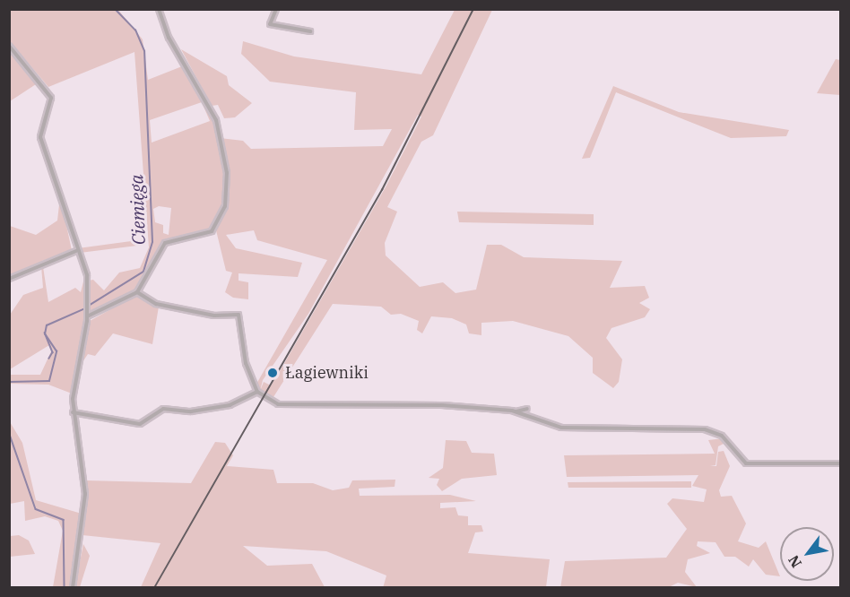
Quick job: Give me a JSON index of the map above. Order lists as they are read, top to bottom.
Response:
{
  "water": ["Ciemięga"],
  "places": ["Łagiewniki"],
  "north": "bottom left"
}
